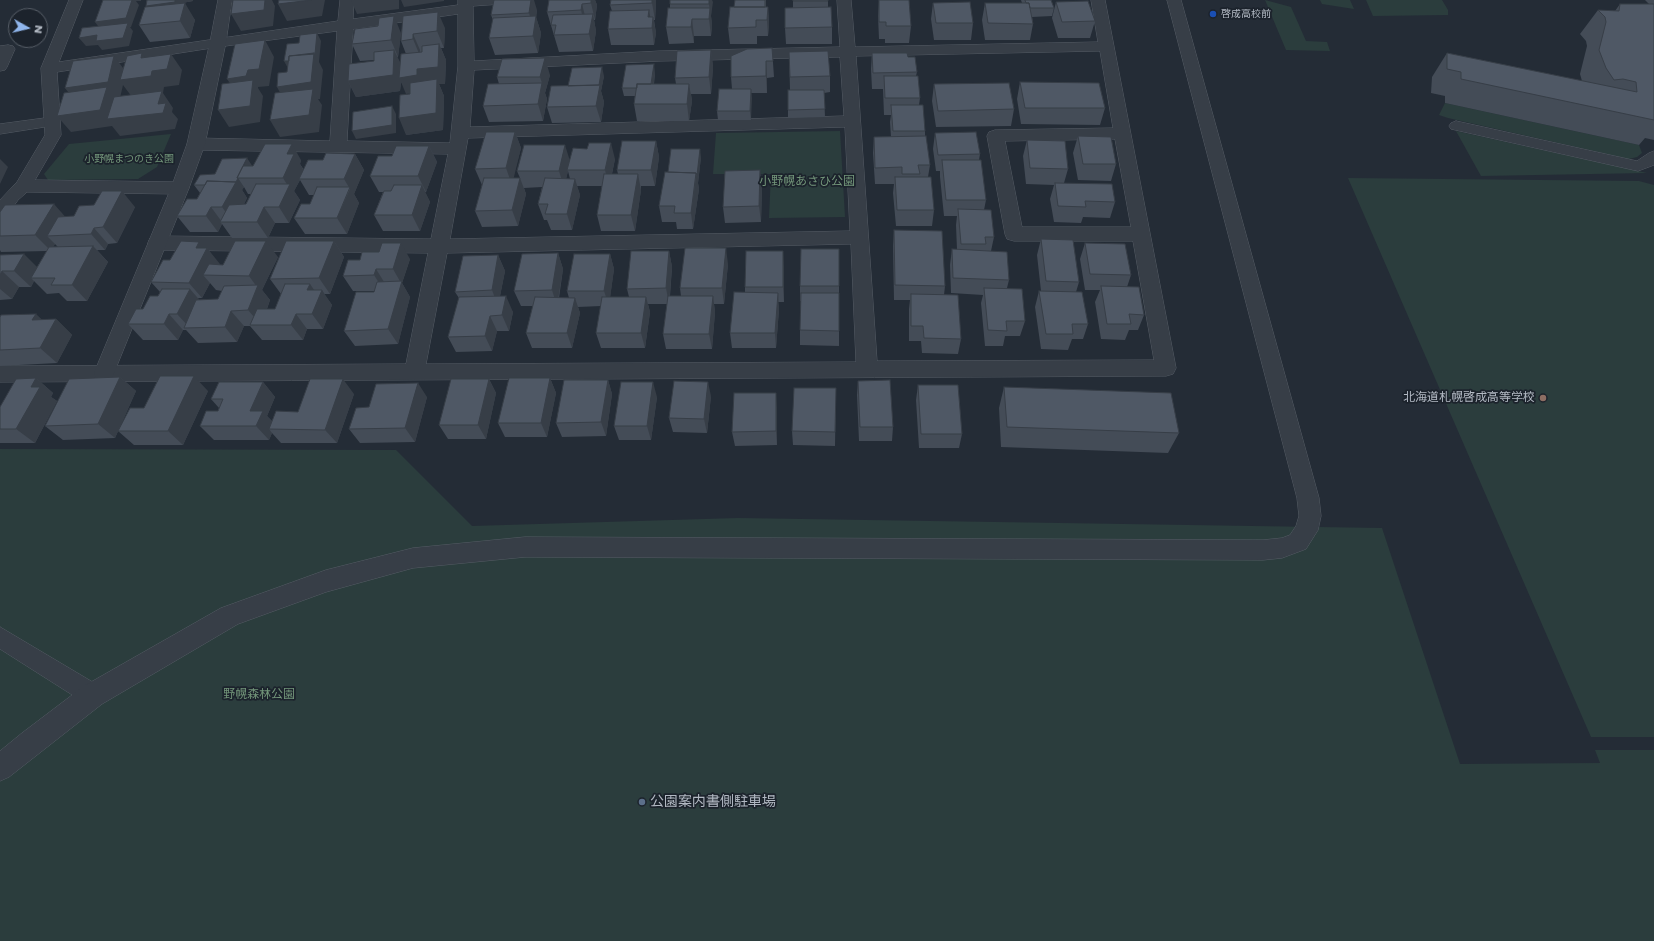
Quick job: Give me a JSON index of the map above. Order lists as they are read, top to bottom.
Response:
{
  "parks": ["小野幌まつのき公園", "小野幌あさひ公園", "野幌森林公園"],
  "places": ["啓成高校前", "北海道札幌啓成高等学校", "公園案内書側駐車場"],
  "north": "right"
}
